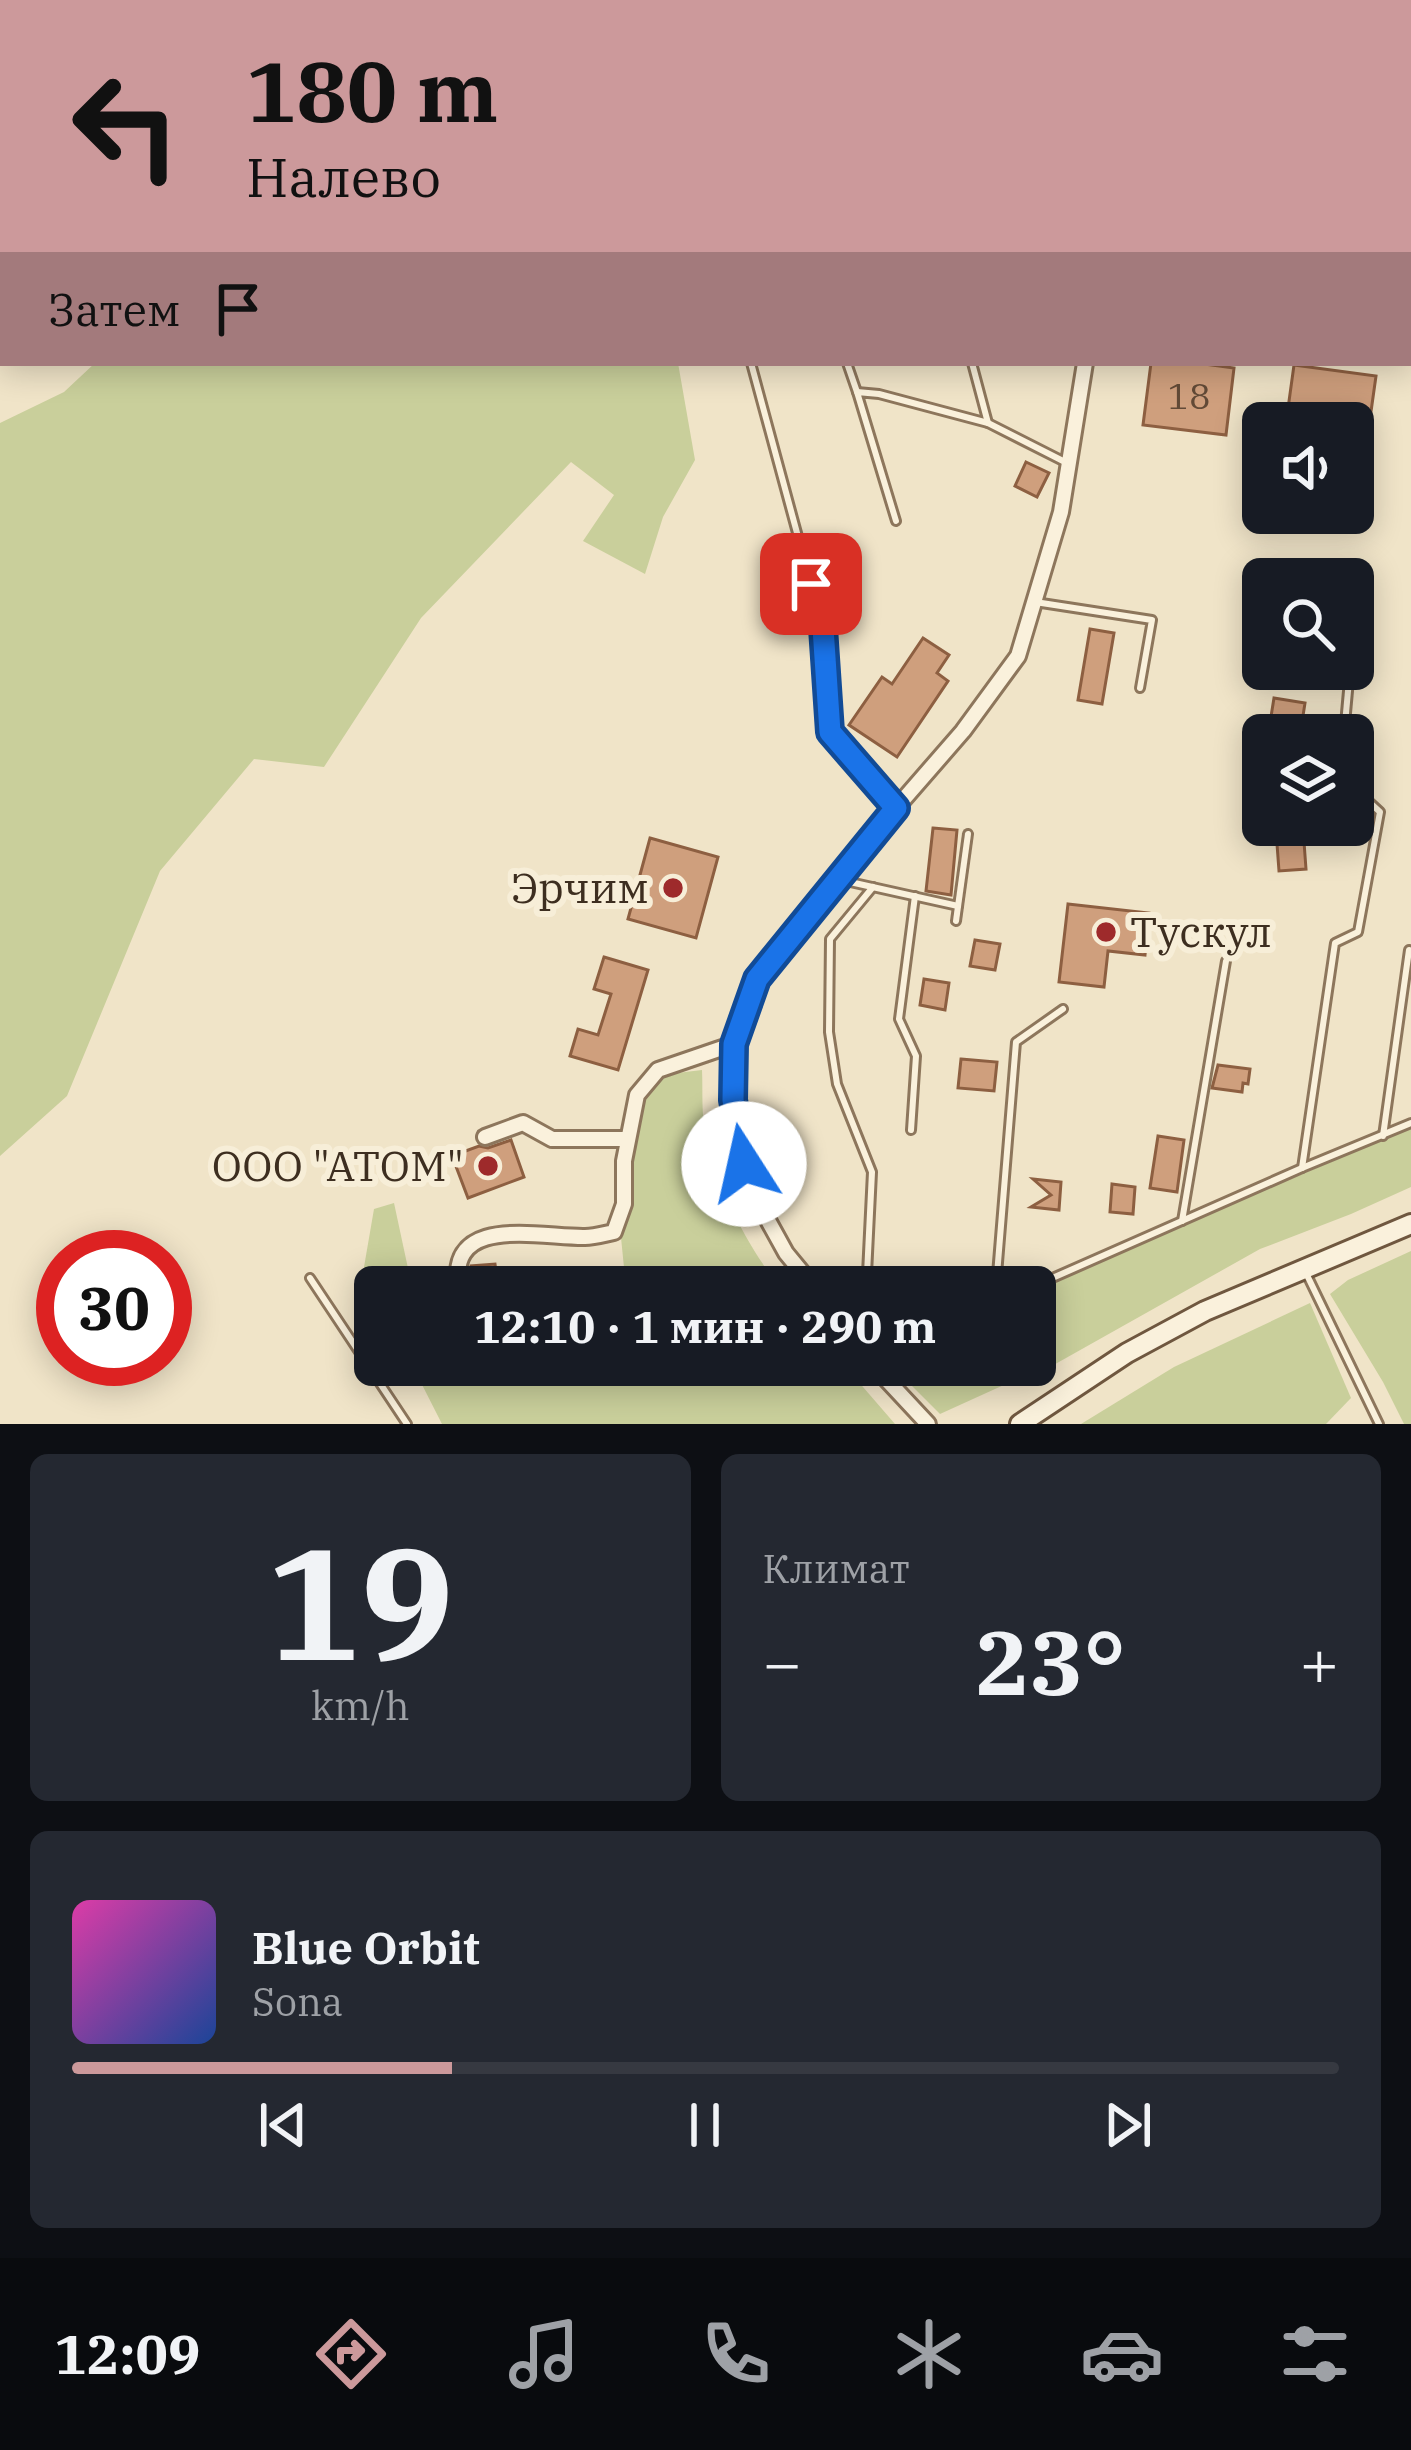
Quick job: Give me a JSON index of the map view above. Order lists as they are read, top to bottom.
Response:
{
  "places": ["Эрчим", "Тускул", "ООО \"АТОМ\""],
  "house_numbers": ["18"],
  "page": {
    "turn": ["180 m", "Налево"],
    "then": "Затем",
    "limit": "30",
    "trip": "12:10 · 1 мин · 290 m",
    "tile": [
      ["19", "km/h"],
      "Климат"
    ],
    "heat": ["−", "23°", "+"],
    "song": ["Blue Orbit", "Sona"],
    "tabs": "12:09"
  }
}
